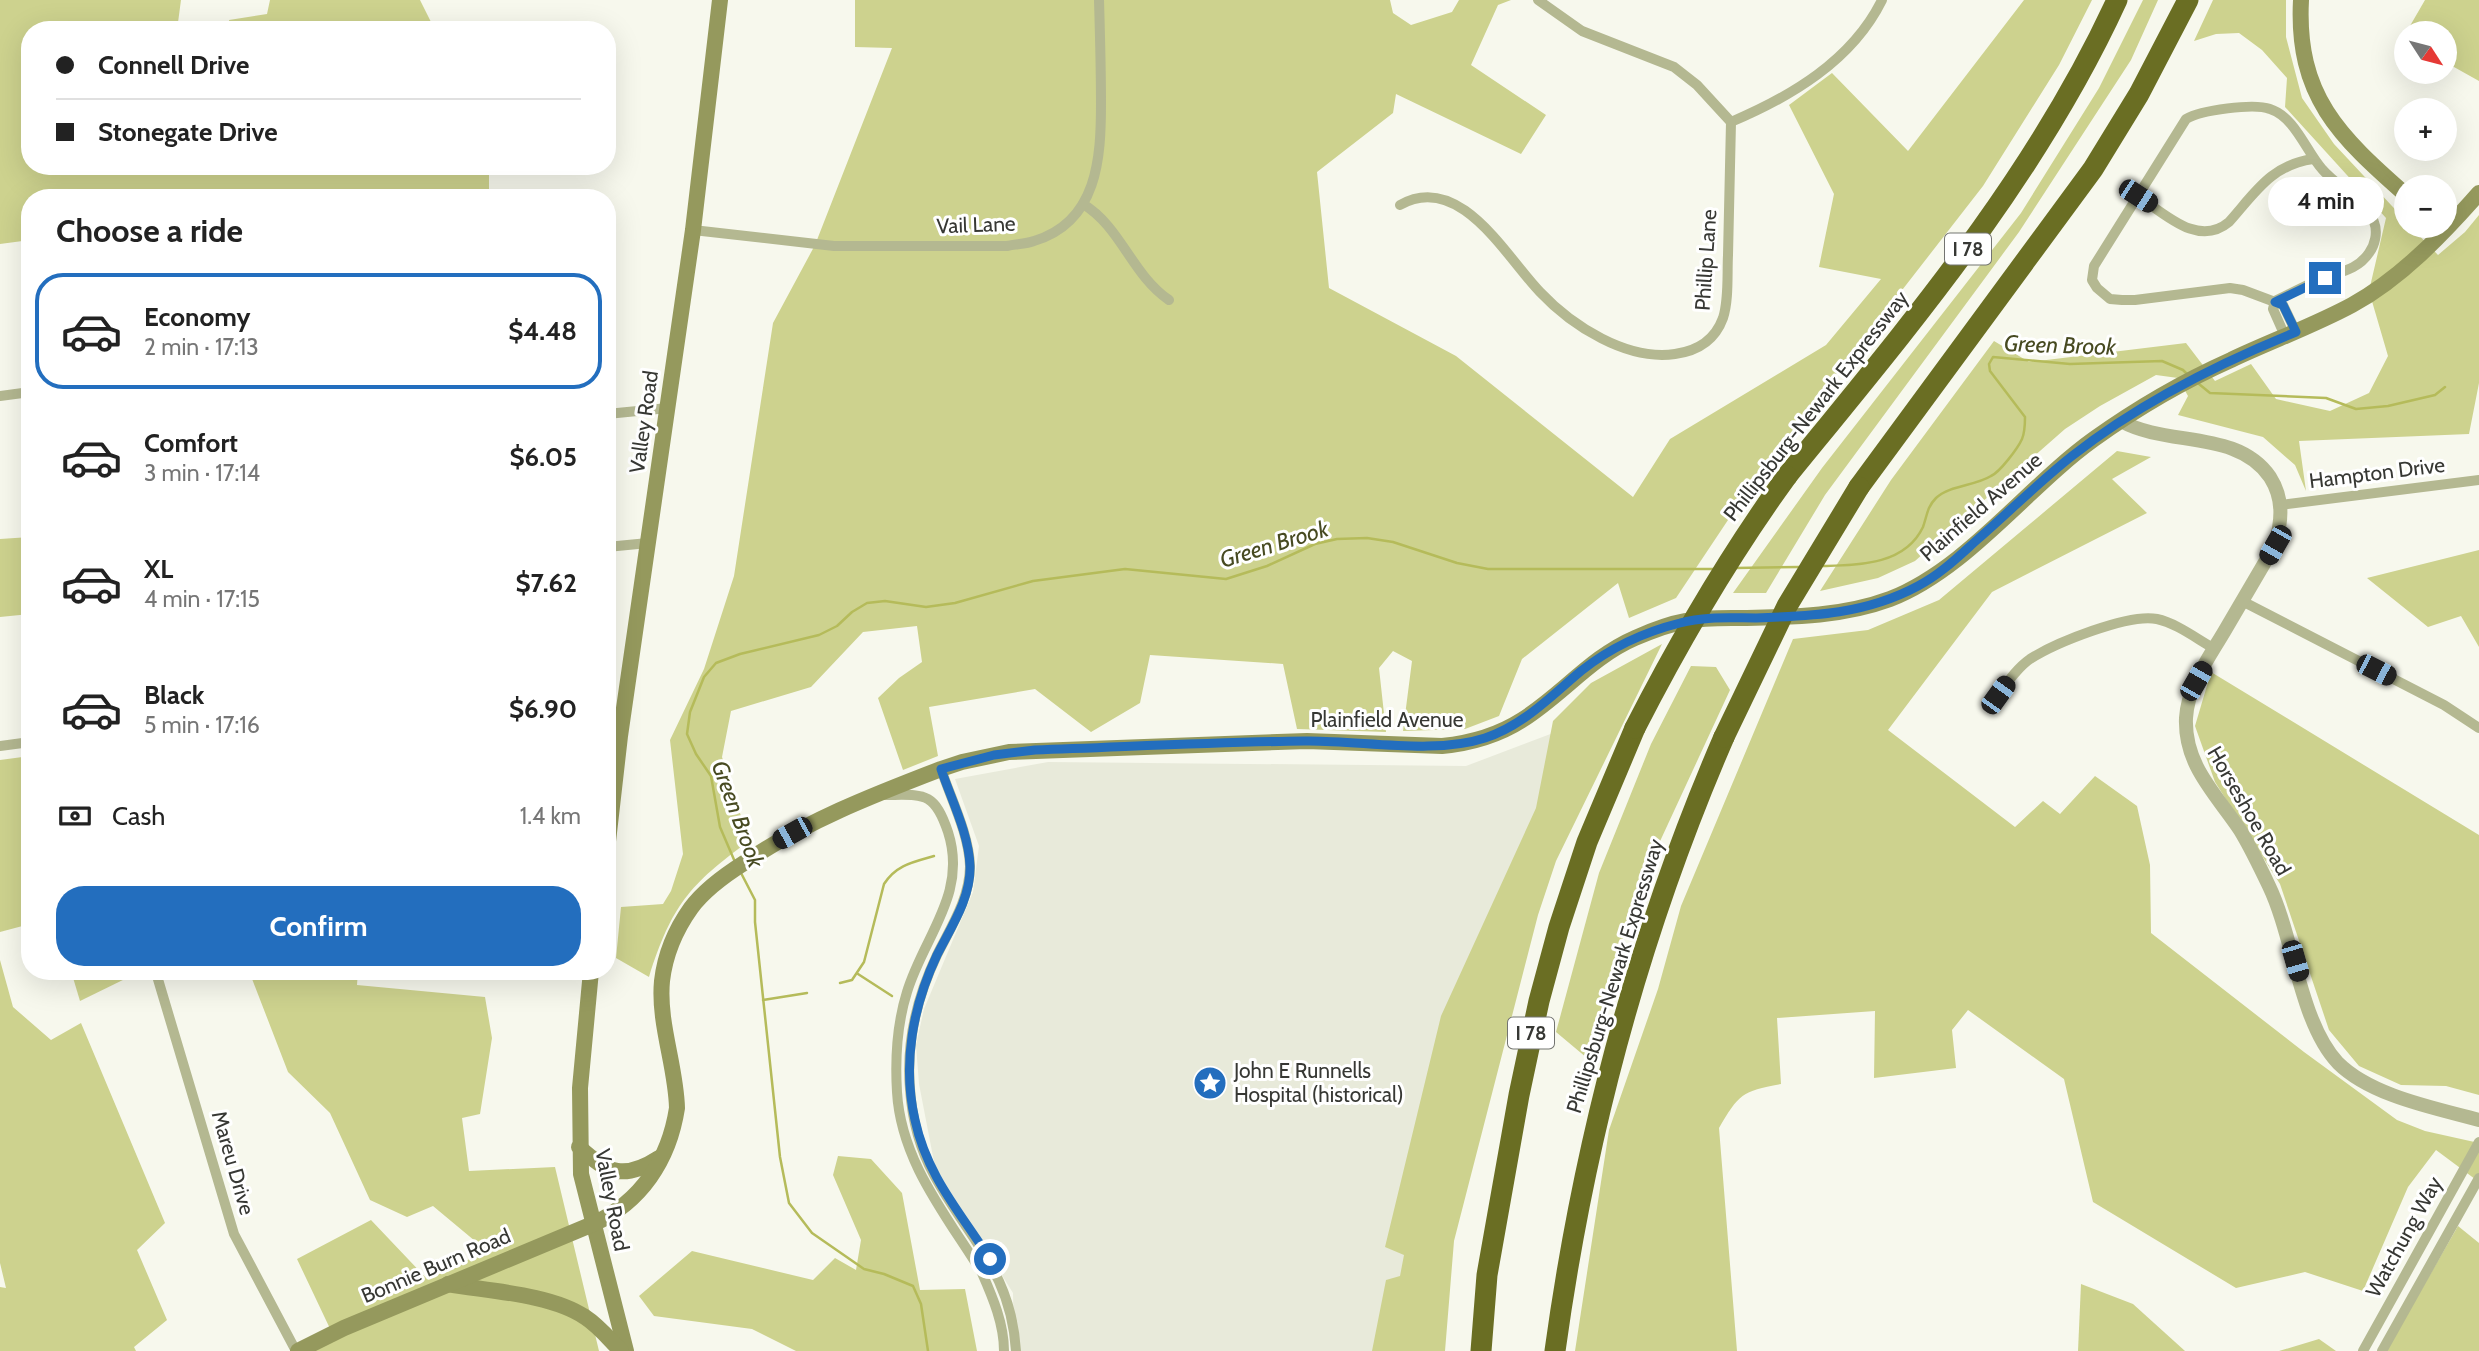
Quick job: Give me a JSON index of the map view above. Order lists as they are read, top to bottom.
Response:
{
  "streets": {
    "highway": ["I 78", "Phillipsburg-Newark Expressway"],
    "main road": ["Valley Road", "Plainfield Avenue", "Bonnie Burn Road"],
    "street": [
      "Vail Lane",
      "Phillip Lane",
      "Hampton Drive",
      "Horseshoe Road",
      "Mareu Drive",
      "Watchung Way"
    ]
  },
  "crossings": [
    ["Vail Lane", "Valley Road"],
    ["Valley Road", "Plainfield Avenue"],
    ["Valley Road", "Bonnie Burn Road"],
    ["Hampton Drive", "Horseshoe Road"],
    ["Plainfield Avenue", "Horseshoe Road"],
    ["Plainfield Avenue", "Bonnie Burn Road"],
    ["Mareu Drive", "Bonnie Burn Road"]
  ],
  "water": ["Green Brook"],
  "places": {
    "place": ["John E Runnells Hospital (historical)"]
  },
  "north": "bottom right",
  "page": {
    "map_buttons": ["+", "−"],
    "banner": ["Connell Drive", "Stonegate Drive"],
    "bubble": "4 min",
    "heading": "Choose a ride",
    "list": [
      {
        "name": "Economy",
        "note": "2 min · 17:13",
        "value": "$4.48"
      },
      {
        "name": "Comfort",
        "note": "3 min · 17:14",
        "value": "$6.05"
      },
      {
        "name": "XL",
        "note": "4 min · 17:15",
        "value": "$7.62"
      },
      {
        "name": "Black",
        "note": "5 min · 17:16",
        "value": "$6.90"
      }
    ],
    "pay": ["Cash", "1.4 km"],
    "buttons": "Confirm"
  }
}
